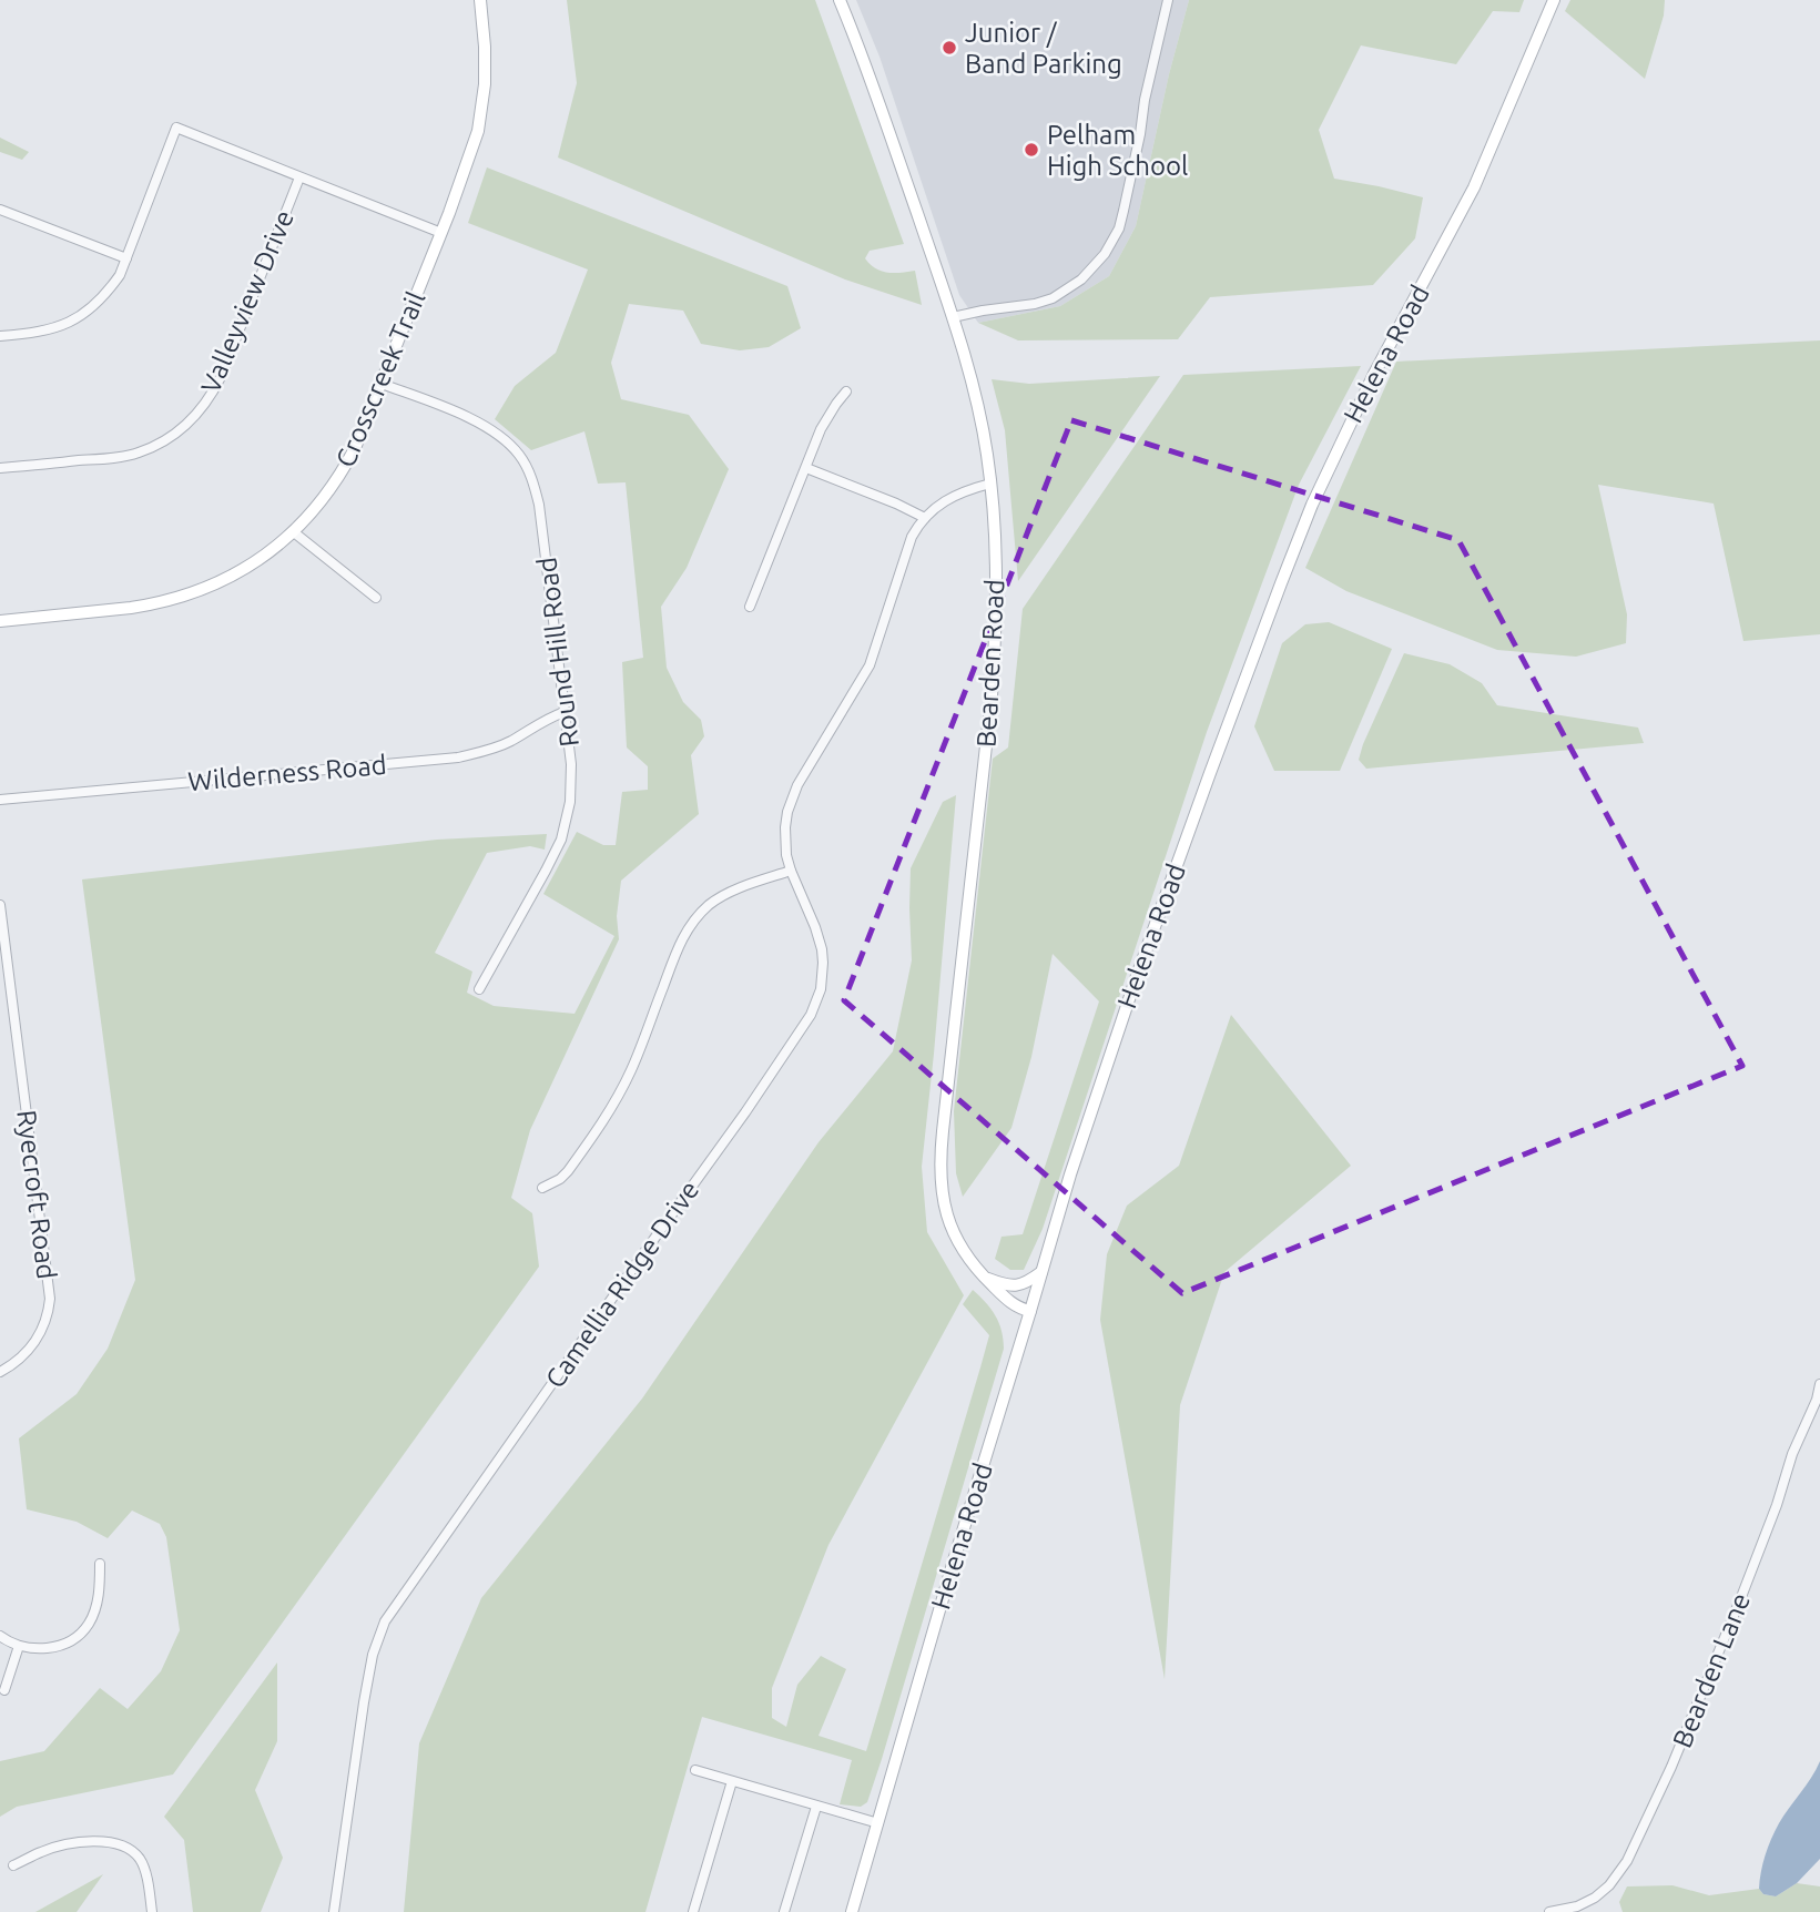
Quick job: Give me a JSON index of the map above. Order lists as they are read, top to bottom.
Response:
{
  "streets": {
    "street": [
      "Valleyview Drive",
      "Helena Road",
      "Crosscreek Trail",
      "Round Hill Road",
      "Bearden Road",
      "Wilderness Road",
      "Ryecroft Road",
      "Camellia Ridge Drive",
      "Bearden Lane"
    ]
  },
  "crossings": [
    ["Valleyview Drive", "Crosscreek Trail"],
    ["Helena Road", "Bearden Road"],
    ["Crosscreek Trail", "Round Hill Road"],
    ["Round Hill Road", "Wilderness Road"]
  ],
  "places": ["Junior / Band Parking", "Pelham High School"]
}
